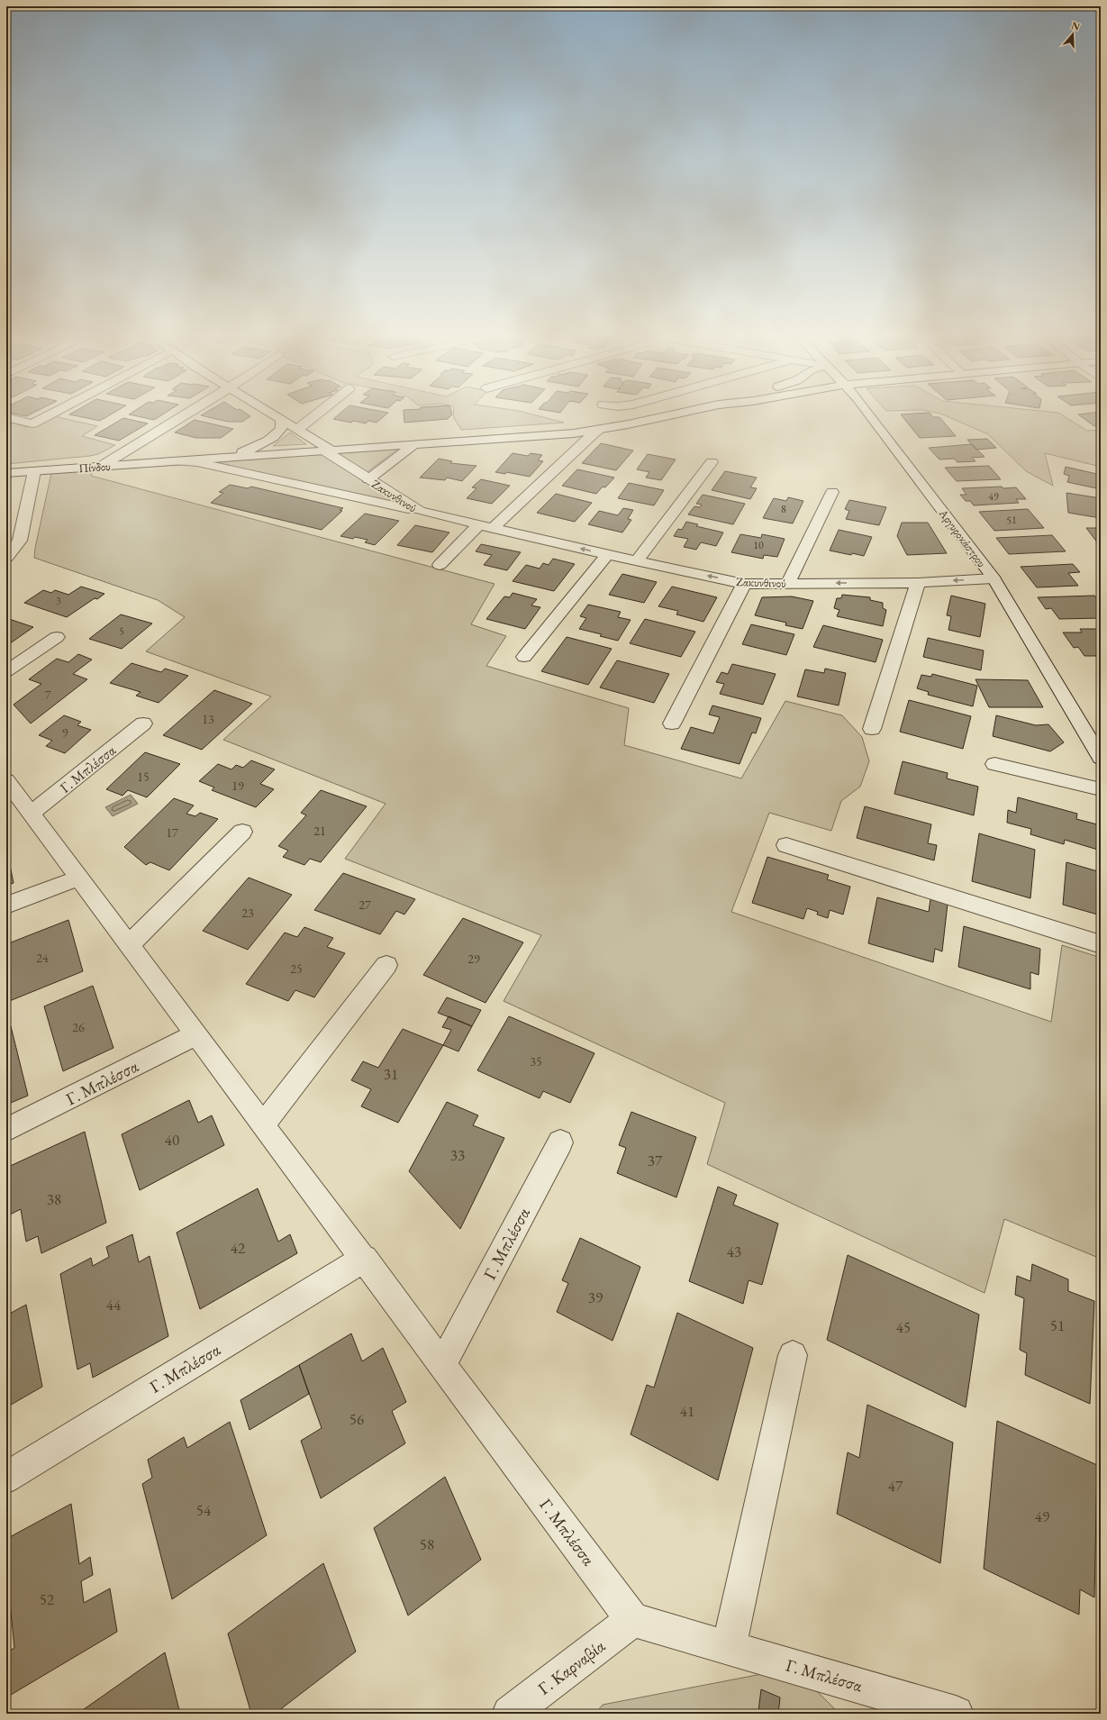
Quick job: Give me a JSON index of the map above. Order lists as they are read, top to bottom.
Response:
{
  "streets": {
    "street": [
      "Πίνδου",
      "Ζακυνθινού",
      "Αργυροκάστρου",
      "Γ. Μπλέσσα",
      "Γ. Καρναβία"
    ]
  },
  "crossings": [
    ["Πίνδου", "Ζακυνθινού"],
    ["Ζακυνθινού", "Αργυροκάστρου"],
    ["Γ. Μπλέσσα", "Γ. Καρναβία"]
  ],
  "one_way": ["Ζακυνθινού"],
  "house_numbers": [
    "49",
    "8",
    "51",
    "10",
    "3",
    "5",
    "7",
    "13",
    "9",
    "15",
    "19",
    "21",
    "17",
    "27",
    "23",
    "24",
    "29",
    "25",
    "26",
    "35",
    "31",
    "40",
    "33",
    "37",
    "38",
    "42",
    "43",
    "39",
    "44",
    "51",
    "45",
    "41",
    "56",
    "47",
    "54",
    "49",
    "58",
    "52"
  ],
  "north": "top"
}
